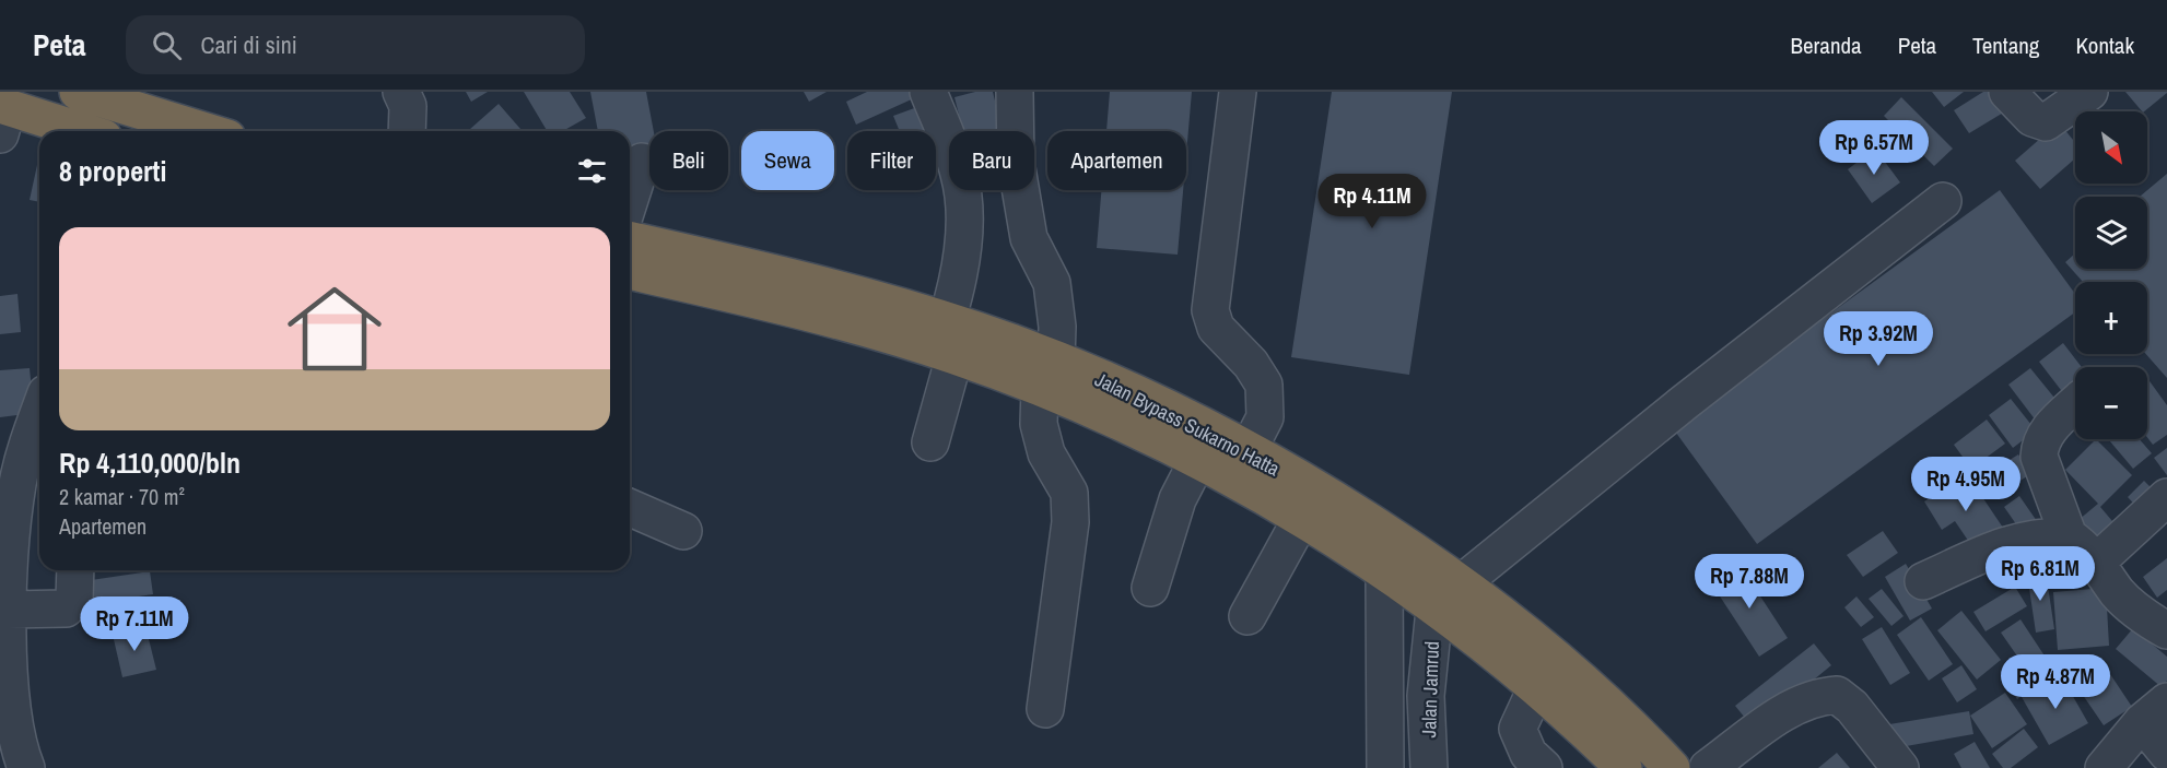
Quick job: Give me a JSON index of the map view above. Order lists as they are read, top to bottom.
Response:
{
  "streets": {
    "highway": ["Jalan Bypass Sukarno Hatta"],
    "street": ["Jalan Jamrud"]
  },
  "crossings": [
    ["Jalan Bypass Sukarno Hatta", "Jalan Jamrud"]
  ],
  "north": "bottom right",
  "page": {
    "header": "Peta",
    "search": "Cari di sini",
    "nav": [
      "Beranda",
      "Peta",
      "Tentang",
      "Kontak"
    ],
    "map_buttons": ["+", "−"],
    "price": [
      "Rp 6.57M",
      "Rp 4.11M",
      "Rp 3.92M",
      "Rp 4.95M",
      "Rp 6.81M",
      "Rp 7.88M",
      "Rp 7.11M",
      "Rp 4.87M"
    ],
    "chip": [
      "Beli",
      "Sewa",
      "Filter",
      "Baru",
      "Apartemen"
    ],
    "heading": "8 properti",
    "list": [
      {
        "name": "Rp 4,110,000/bln",
        "note": "2 kamar · 70 m² · Apartemen"
      }
    ]
  }
}
